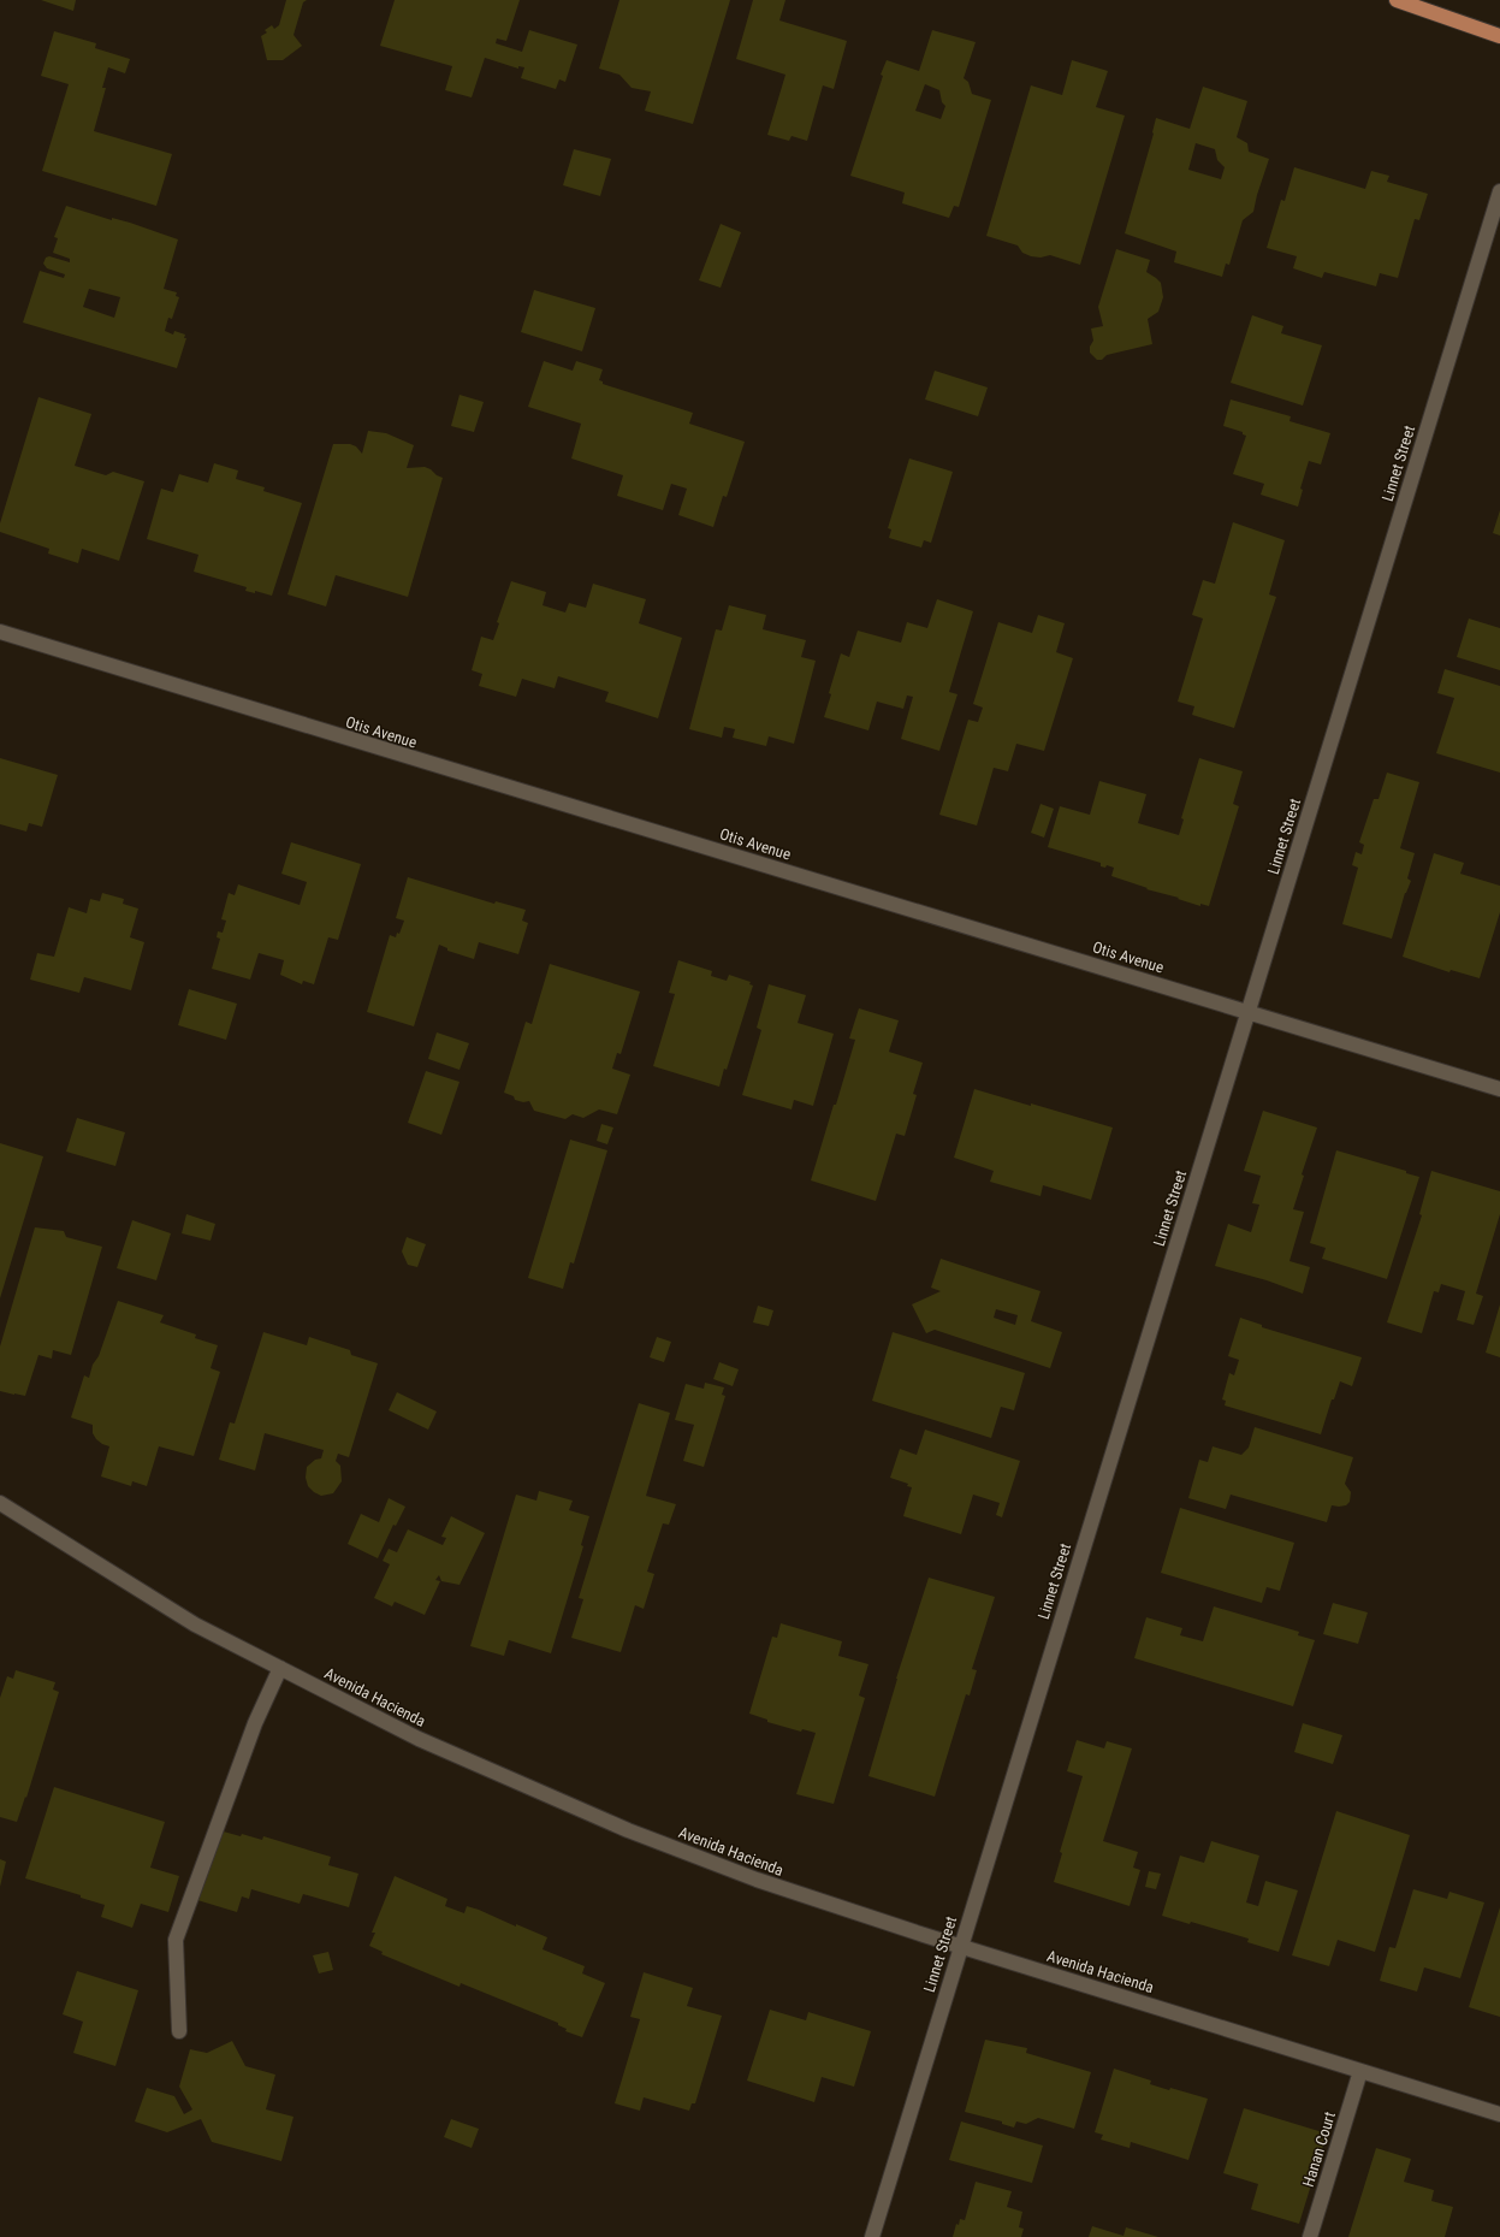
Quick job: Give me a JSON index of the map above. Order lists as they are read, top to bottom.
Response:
{
  "streets": {
    "street": [
      "Linnet Street",
      "Otis Avenue",
      "Avenida Hacienda",
      "Hanan Court"
    ]
  },
  "crossings": [
    ["Linnet Street", "Otis Avenue"],
    ["Linnet Street", "Avenida Hacienda"],
    ["Avenida Hacienda", "Hanan Court"]
  ]
}
